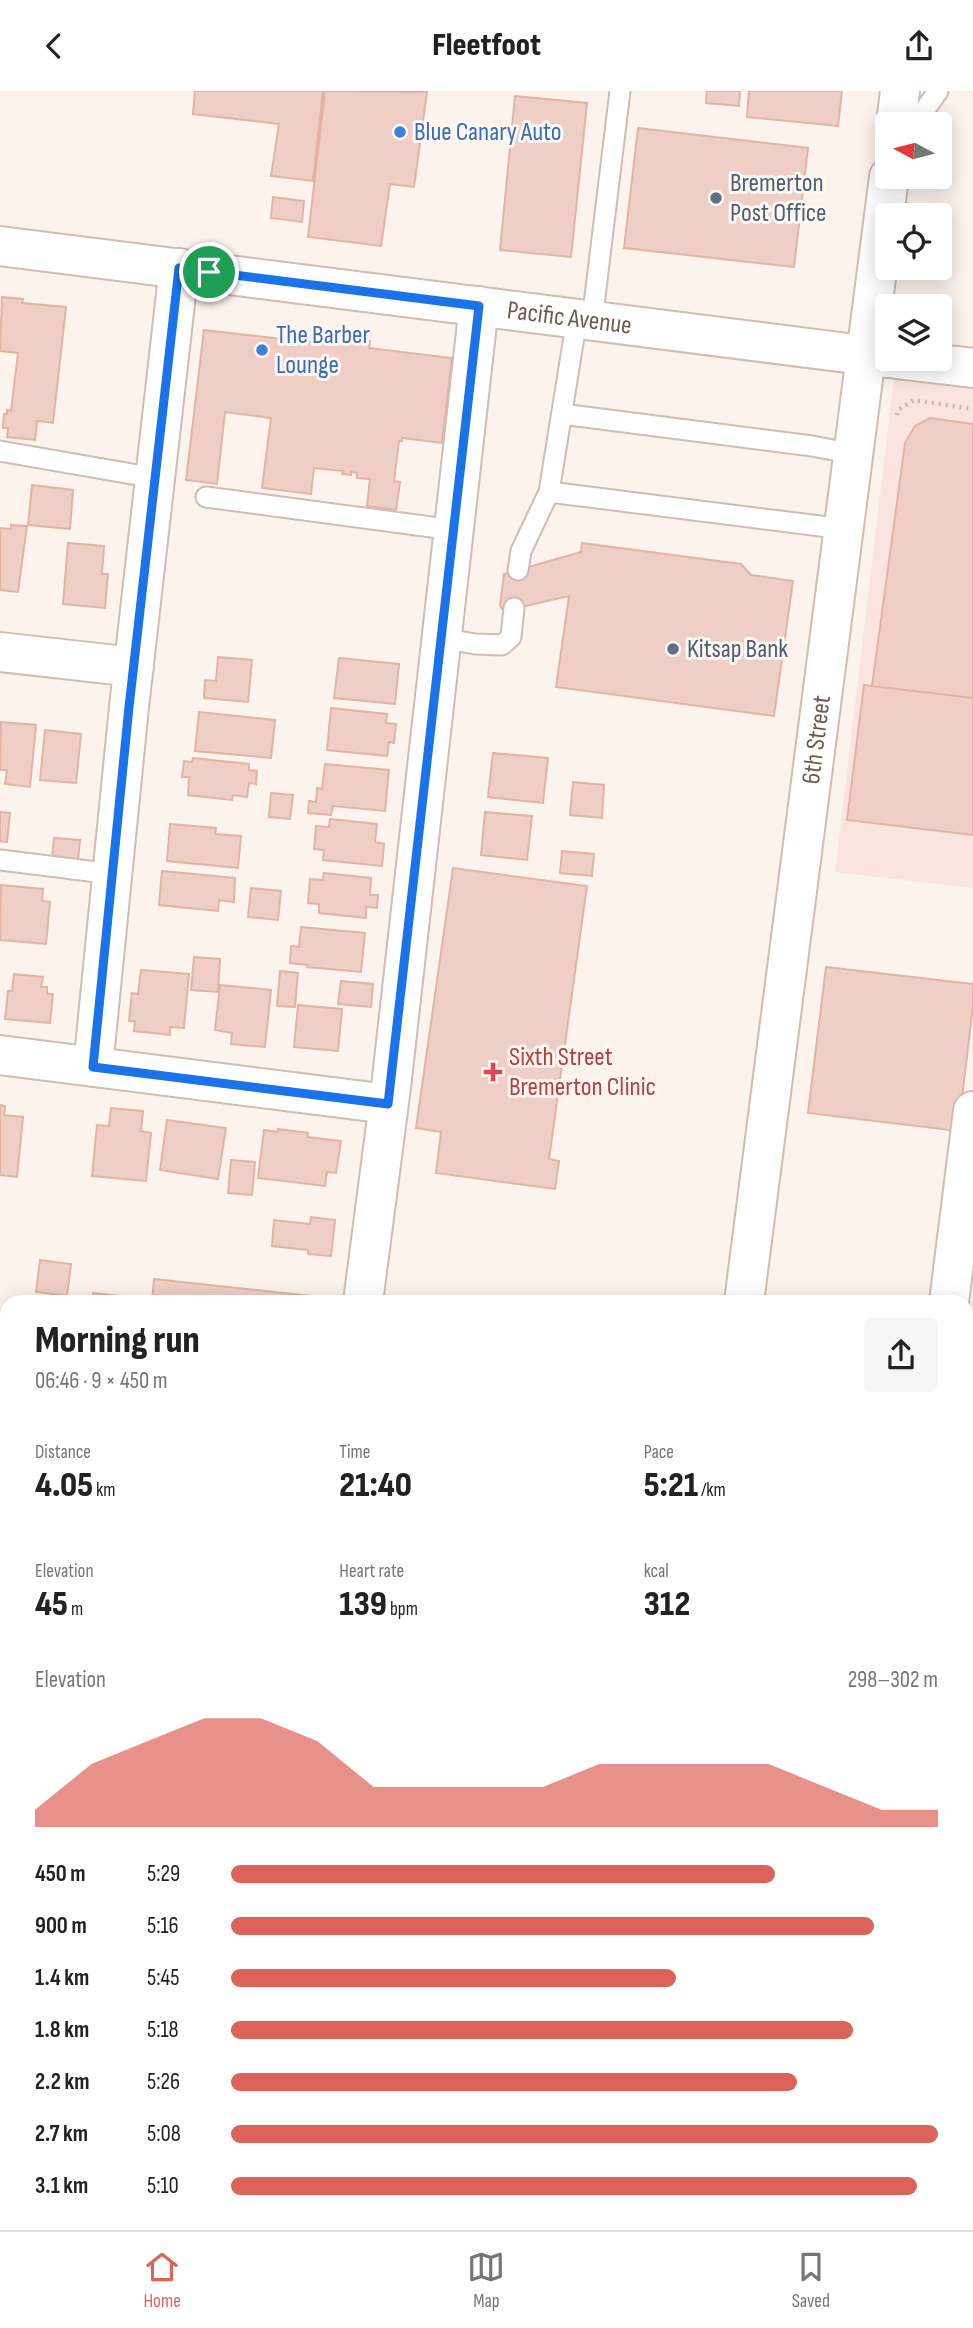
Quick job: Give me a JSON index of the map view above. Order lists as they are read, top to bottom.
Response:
{
  "streets": {
    "street": ["Pacific Avenue", "6th Street"]
  },
  "places": {
    "other": [
      "Blue Canary Auto",
      "Bremerton Post Office",
      "The Barber Lounge",
      "Kitsap Bank"
    ],
    "health": ["Sixth Street Bremerton Clinic"]
  },
  "north": "left",
  "page": {
    "header": "Fleetfoot",
    "heading": ["Morning run", "06:46 · 9 × 450 m"],
    "stats": [
      ["Distance", "4.05 km"],
      ["Time", "21:40"],
      ["Pace", "5:21 /km"],
      ["Elevation", "45 m"],
      ["Heart rate", "139 bpm"],
      ["kcal", "312"]
    ],
    "chart": ["Elevation", "298–302 m"],
    "list": [
      {
        "name": "450 m",
        "note": "5:29"
      },
      {
        "name": "900 m",
        "note": "5:16"
      },
      {
        "name": "1.4 km",
        "note": "5:45"
      },
      {
        "name": "1.8 km",
        "note": "5:18"
      },
      {
        "name": "2.2 km",
        "note": "5:26"
      },
      {
        "name": "2.7 km",
        "note": "5:08"
      },
      {
        "name": "3.1 km",
        "note": "5:10"
      }
    ],
    "tabs": ["Home", "Map", "Saved"]
  }
}
